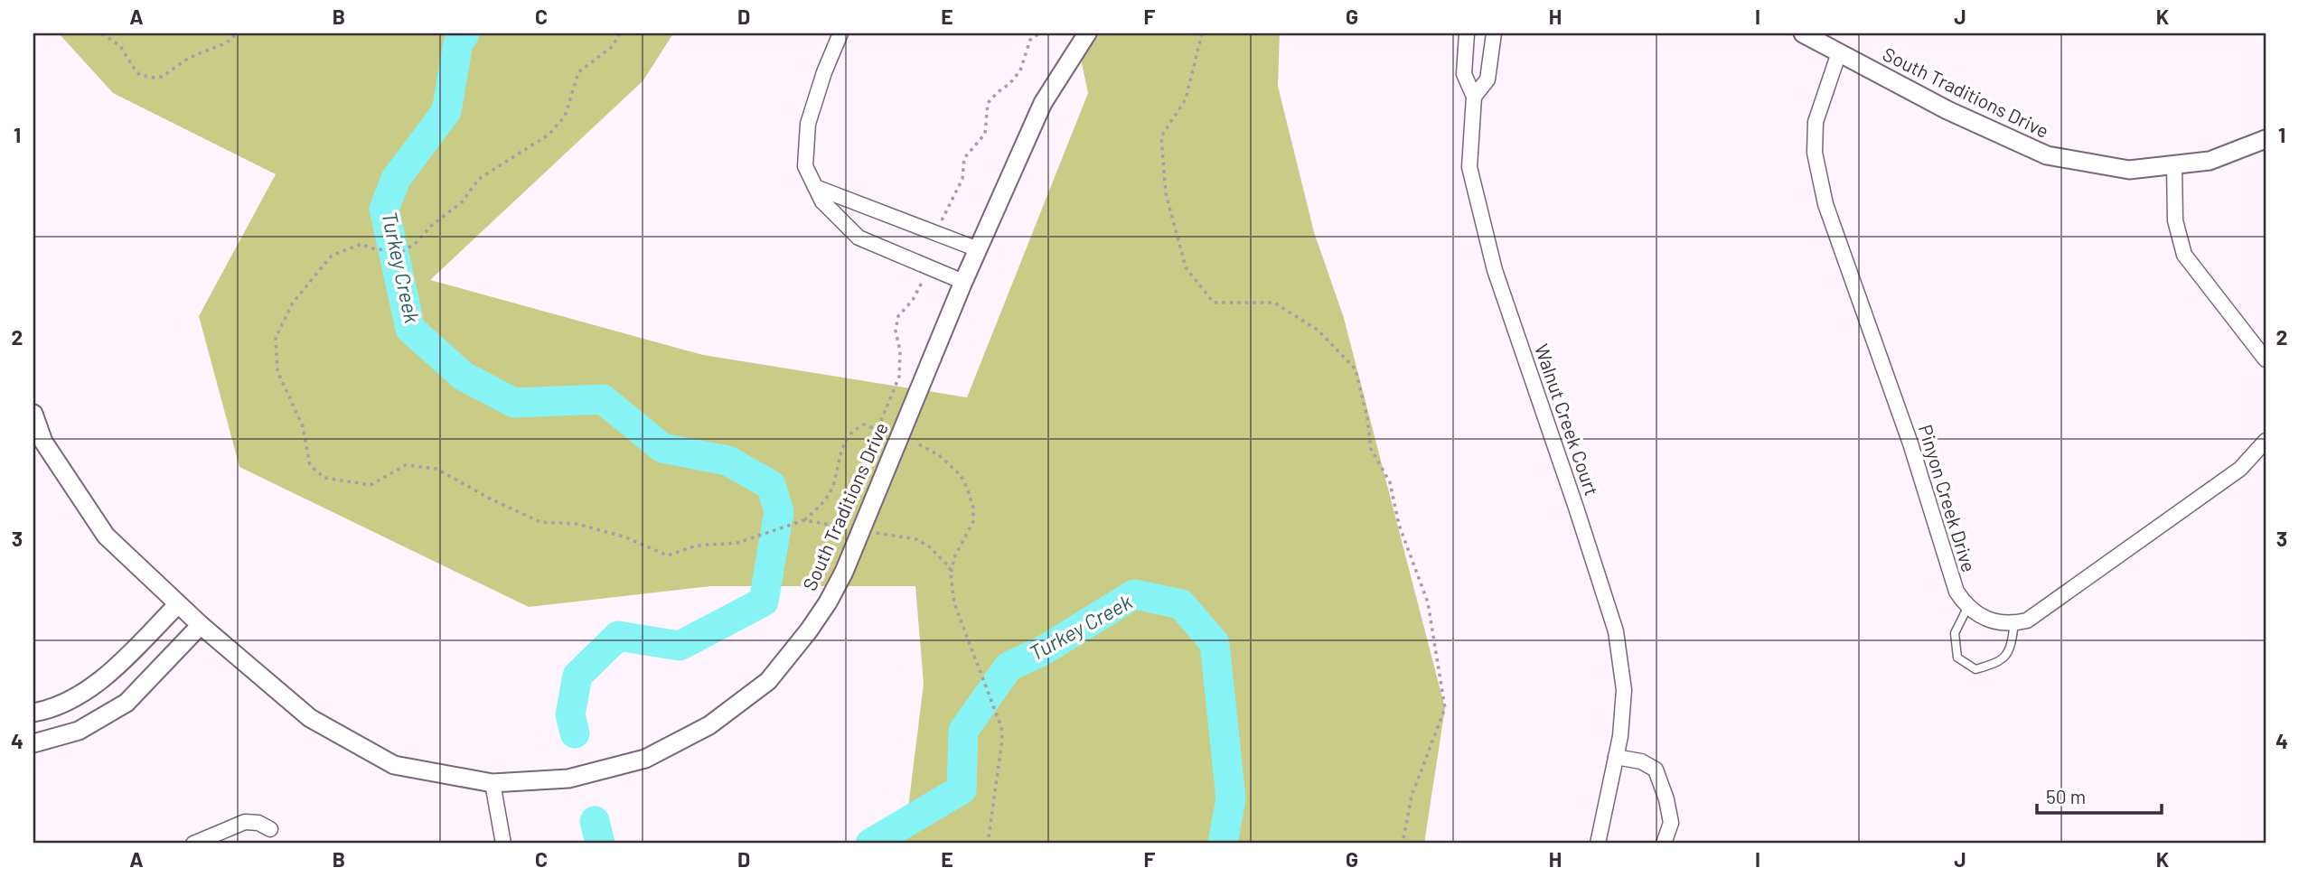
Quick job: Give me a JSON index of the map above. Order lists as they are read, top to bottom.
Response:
{
  "streets": {
    "street": ["South Traditions Drive", "Walnut Creek Court", "Pinyon Creek Drive"]
  },
  "crossings": [
    ["South Traditions Drive", "Pinyon Creek Drive"]
  ],
  "water": ["Turkey Creek"],
  "scale_bar": "50 m",
  "grid": {
    "columns": [
      "A",
      "B",
      "C",
      "D",
      "E",
      "F",
      "G",
      "H",
      "I",
      "J",
      "K"
    ],
    "rows": [
      "1",
      "2",
      "3",
      "4"
    ]
  }
}
